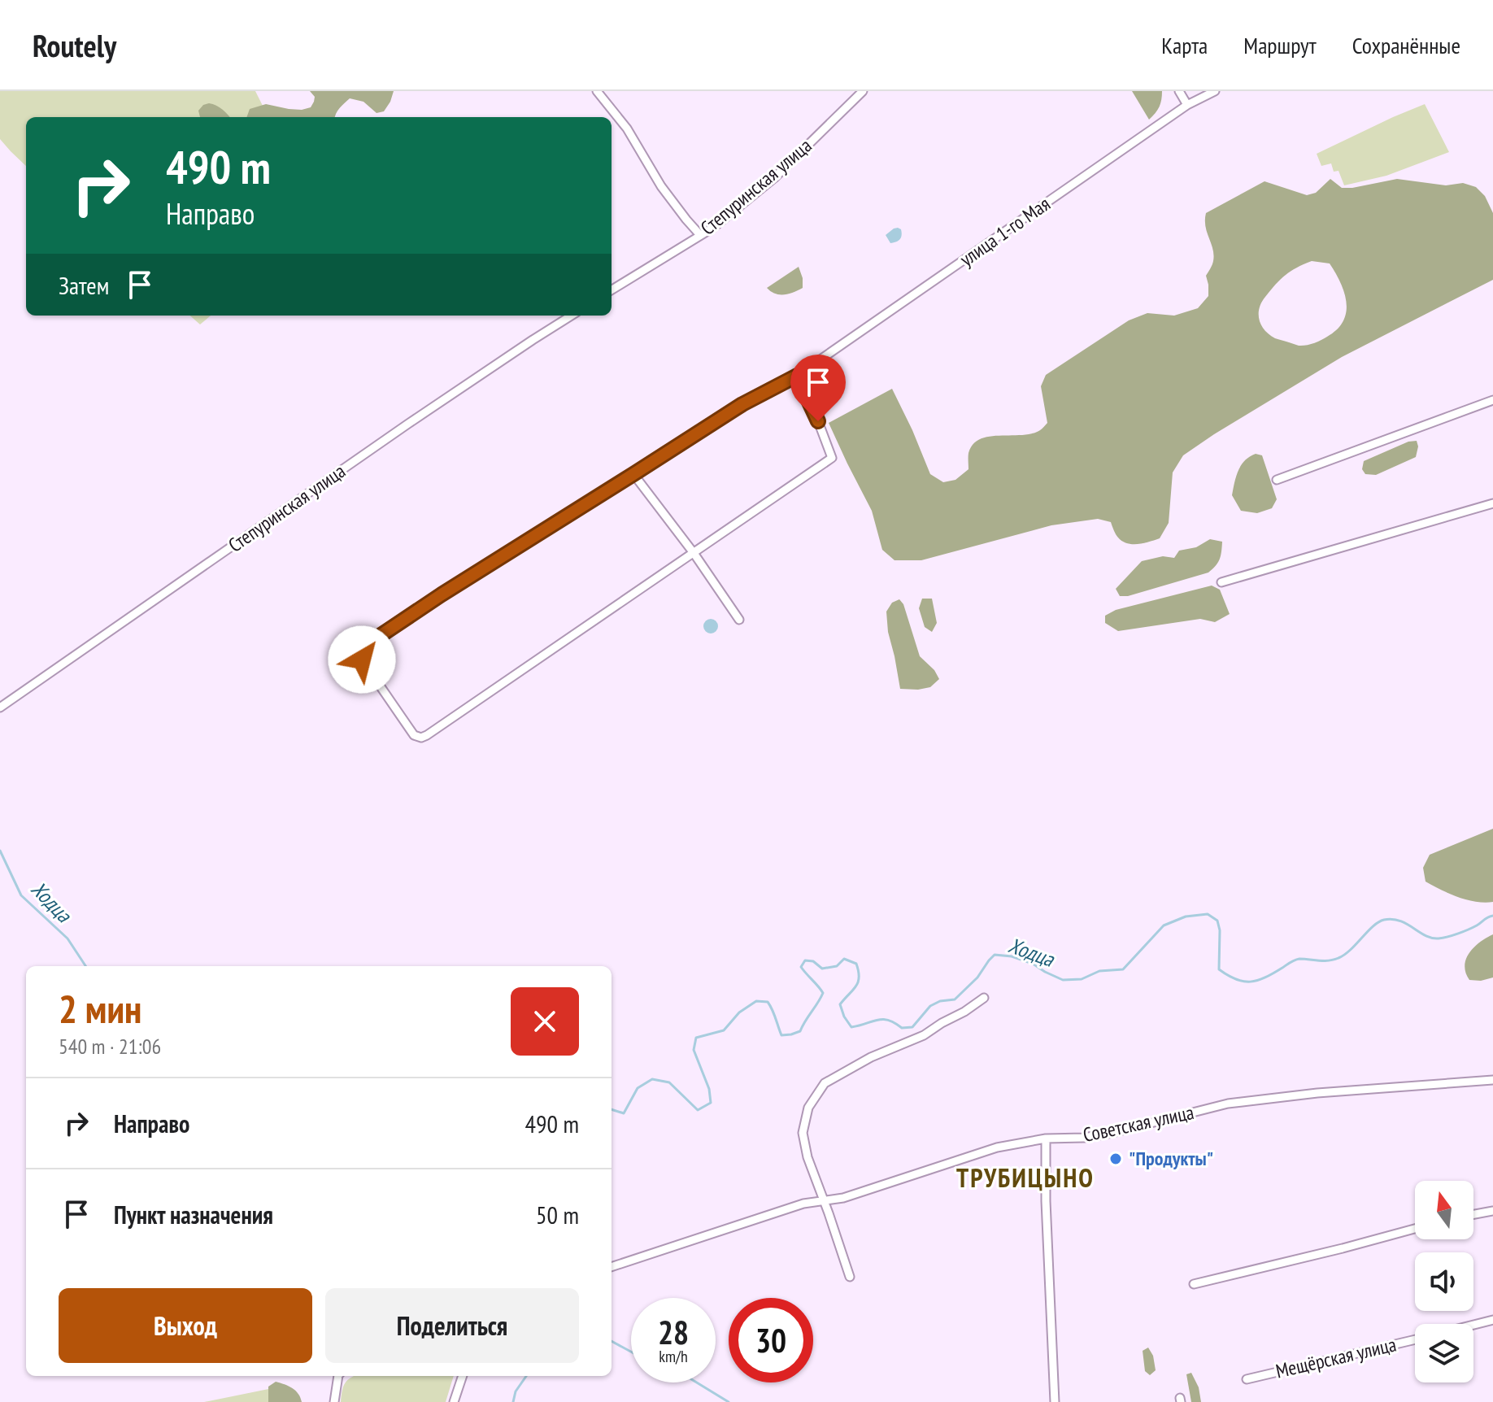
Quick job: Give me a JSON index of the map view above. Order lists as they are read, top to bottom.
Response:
{
  "streets": {
    "street": [
      "Степуринская улица",
      "улица 1-го Мая",
      "Советская улица",
      "Мещёрская улица"
    ]
  },
  "districts": ["ТРУБИЦЫНО"],
  "water": ["Ходца"],
  "places": ["\"Продукты\""],
  "north": "top",
  "page": {
    "header": "Routely",
    "nav": ["Карта", "Маршрут", "Сохранённые"],
    "turn": ["490 m", "Направо"],
    "then": "Затем",
    "heading": ["2 мин", "540 m · 21:06"],
    "list": [
      {
        "name": "Направо",
        "value": "490 m"
      },
      {
        "name": "Пункт назначения",
        "value": "50 m"
      }
    ],
    "buttons": ["Выход", "Поделиться"],
    "speed": "28 km/h",
    "limit": "30"
  }
}
